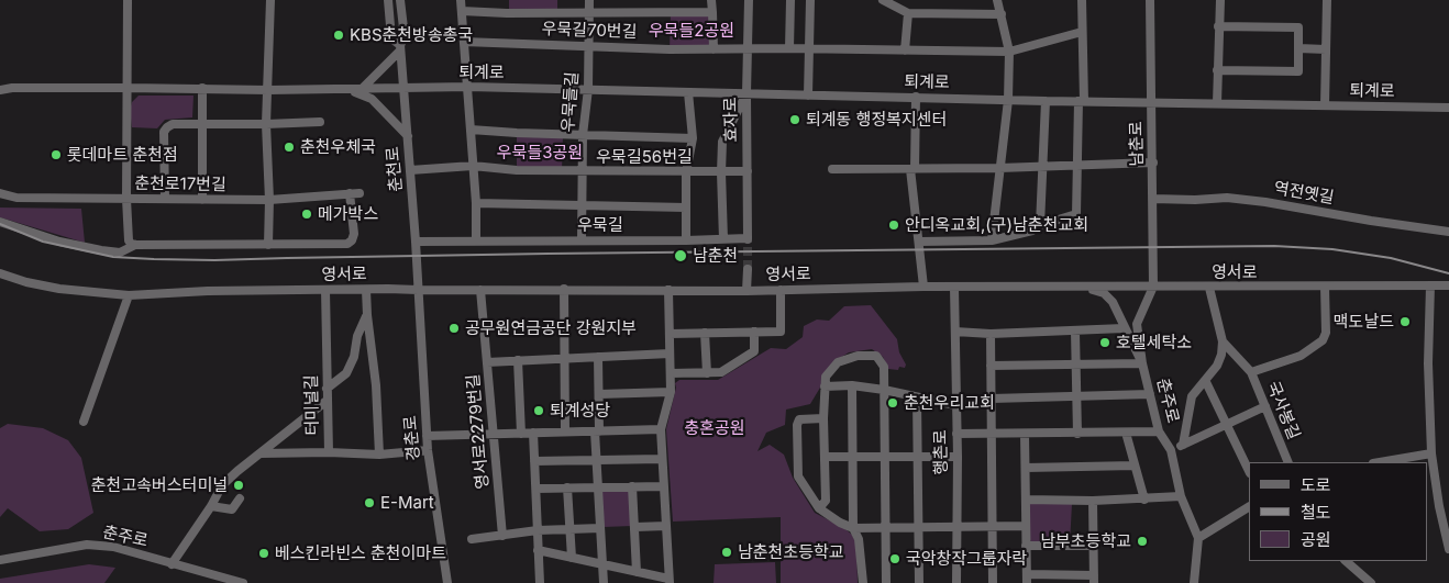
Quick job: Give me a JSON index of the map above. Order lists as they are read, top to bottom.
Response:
{
  "streets": {
    "street": [
      "우묵길70번길",
      "퇴계로",
      "우묵들길",
      "효자로",
      "남춘로",
      "우묵길56번길",
      "춘천로",
      "춘천로17번길",
      "역전옛길",
      "우묵길",
      "영서로",
      "춘주로",
      "터미널길",
      "국사봉길",
      "영서로2279번길",
      "경춘로",
      "행촌로"
    ]
  },
  "crossings": [
    ["우묵길70번길", "우묵들길"],
    ["우묵길70번길", "효자로"],
    ["퇴계로", "우묵들길"],
    ["퇴계로", "효자로"],
    ["퇴계로", "남춘로"],
    ["퇴계로", "춘천로"],
    ["우묵들길", "우묵길56번길"],
    ["우묵들길", "우묵길"],
    ["효자로", "우묵길56번길"],
    ["효자로", "우묵길"],
    ["남춘로", "역전옛길"],
    ["남춘로", "영서로"],
    ["우묵길56번길", "춘천로"],
    ["춘천로", "우묵길"],
    ["춘천로", "영서로"],
    ["춘천로", "경춘로"],
    ["춘천로17번길", "영서로"],
    ["영서로", "춘주로"],
    ["영서로", "터미널길"],
    ["영서로", "국사봉길"],
    ["영서로", "영서로2279번길"],
    ["영서로", "경춘로"],
    ["영서로", "행촌로"],
    ["터미널길", "경춘로"]
  ],
  "parks": ["우묵들2공원", "우묵들3공원", "충혼공원"],
  "places": [
    "KBS춘천방송총국",
    "퇴계동 행정복지센터",
    "춘천우체국",
    "롯데마트 춘천점",
    "메가박스",
    "안디옥교회,(구)남춘천교회",
    "남춘천",
    "맥도날드",
    "공무원연금공단 강원지부",
    "호텔세탁소",
    "춘천우리교회",
    "퇴계성당",
    "춘천고속버스터미널",
    "E-Mart",
    "남부초등학교",
    "남춘천초등학교",
    "베스킨라빈스 춘천이마트",
    "국악창작그룹자락"
  ],
  "legend": ["도로", "철도", "공원"]
}
